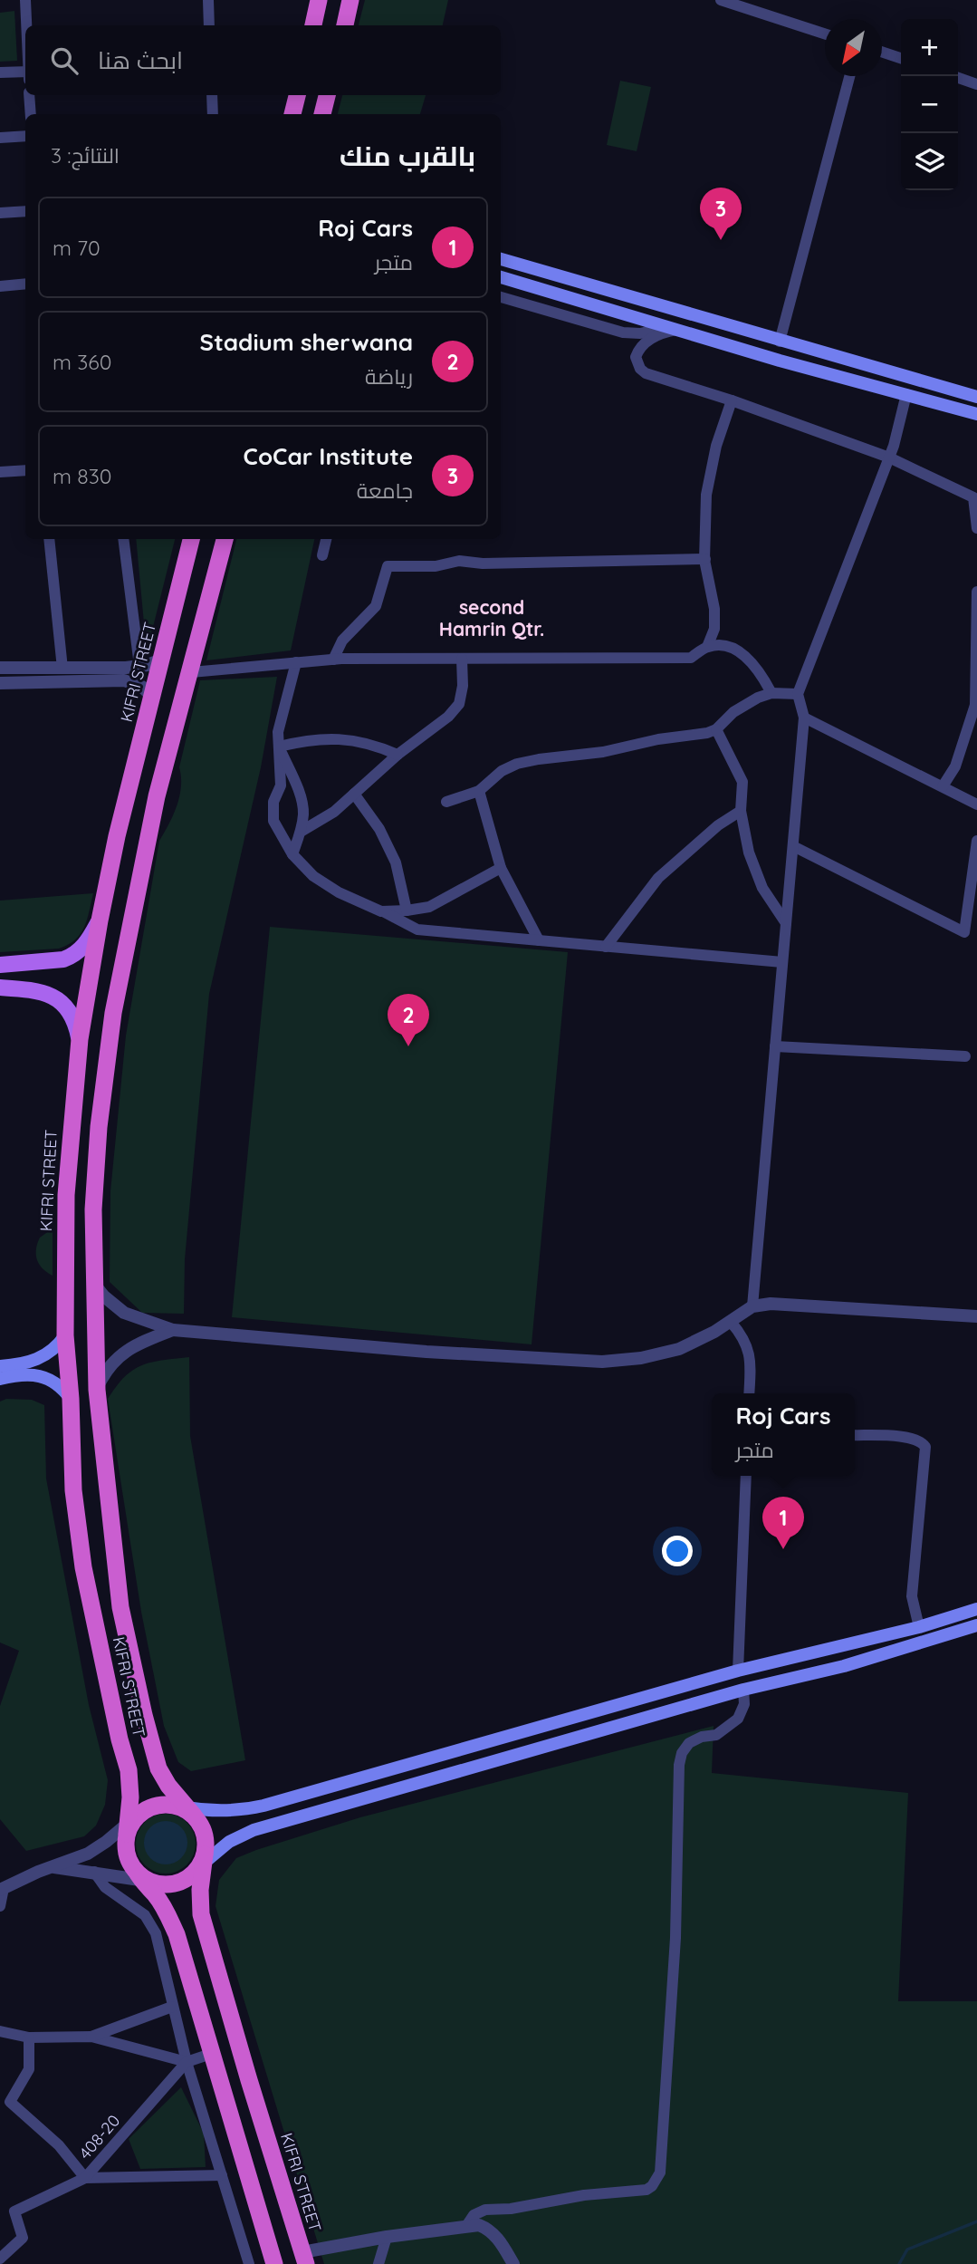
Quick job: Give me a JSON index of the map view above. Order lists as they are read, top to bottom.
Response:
{
  "streets": {
    "highway": ["KIFRI STREET"],
    "street": ["408-20"]
  },
  "districts": ["second Hamrin Qtr."],
  "north": "bottom left",
  "page": {
    "map_buttons": ["+", "−"],
    "search": "ابحث هنا",
    "heading": ["بالقرب منك", "النتائج: 3"],
    "pins": ["3", "2", "1"],
    "list": [
      {
        "mark": "1",
        "name": "Roj Cars",
        "note": "متجر",
        "value": "70 m"
      },
      {
        "mark": "2",
        "name": "Stadium sherwana",
        "note": "رياضة",
        "value": "360 m"
      },
      {
        "mark": "3",
        "name": "CoCar Institute",
        "note": "جامعة",
        "value": "830 m"
      }
    ],
    "popup": ["Roj Cars", "متجر"]
  }
}
